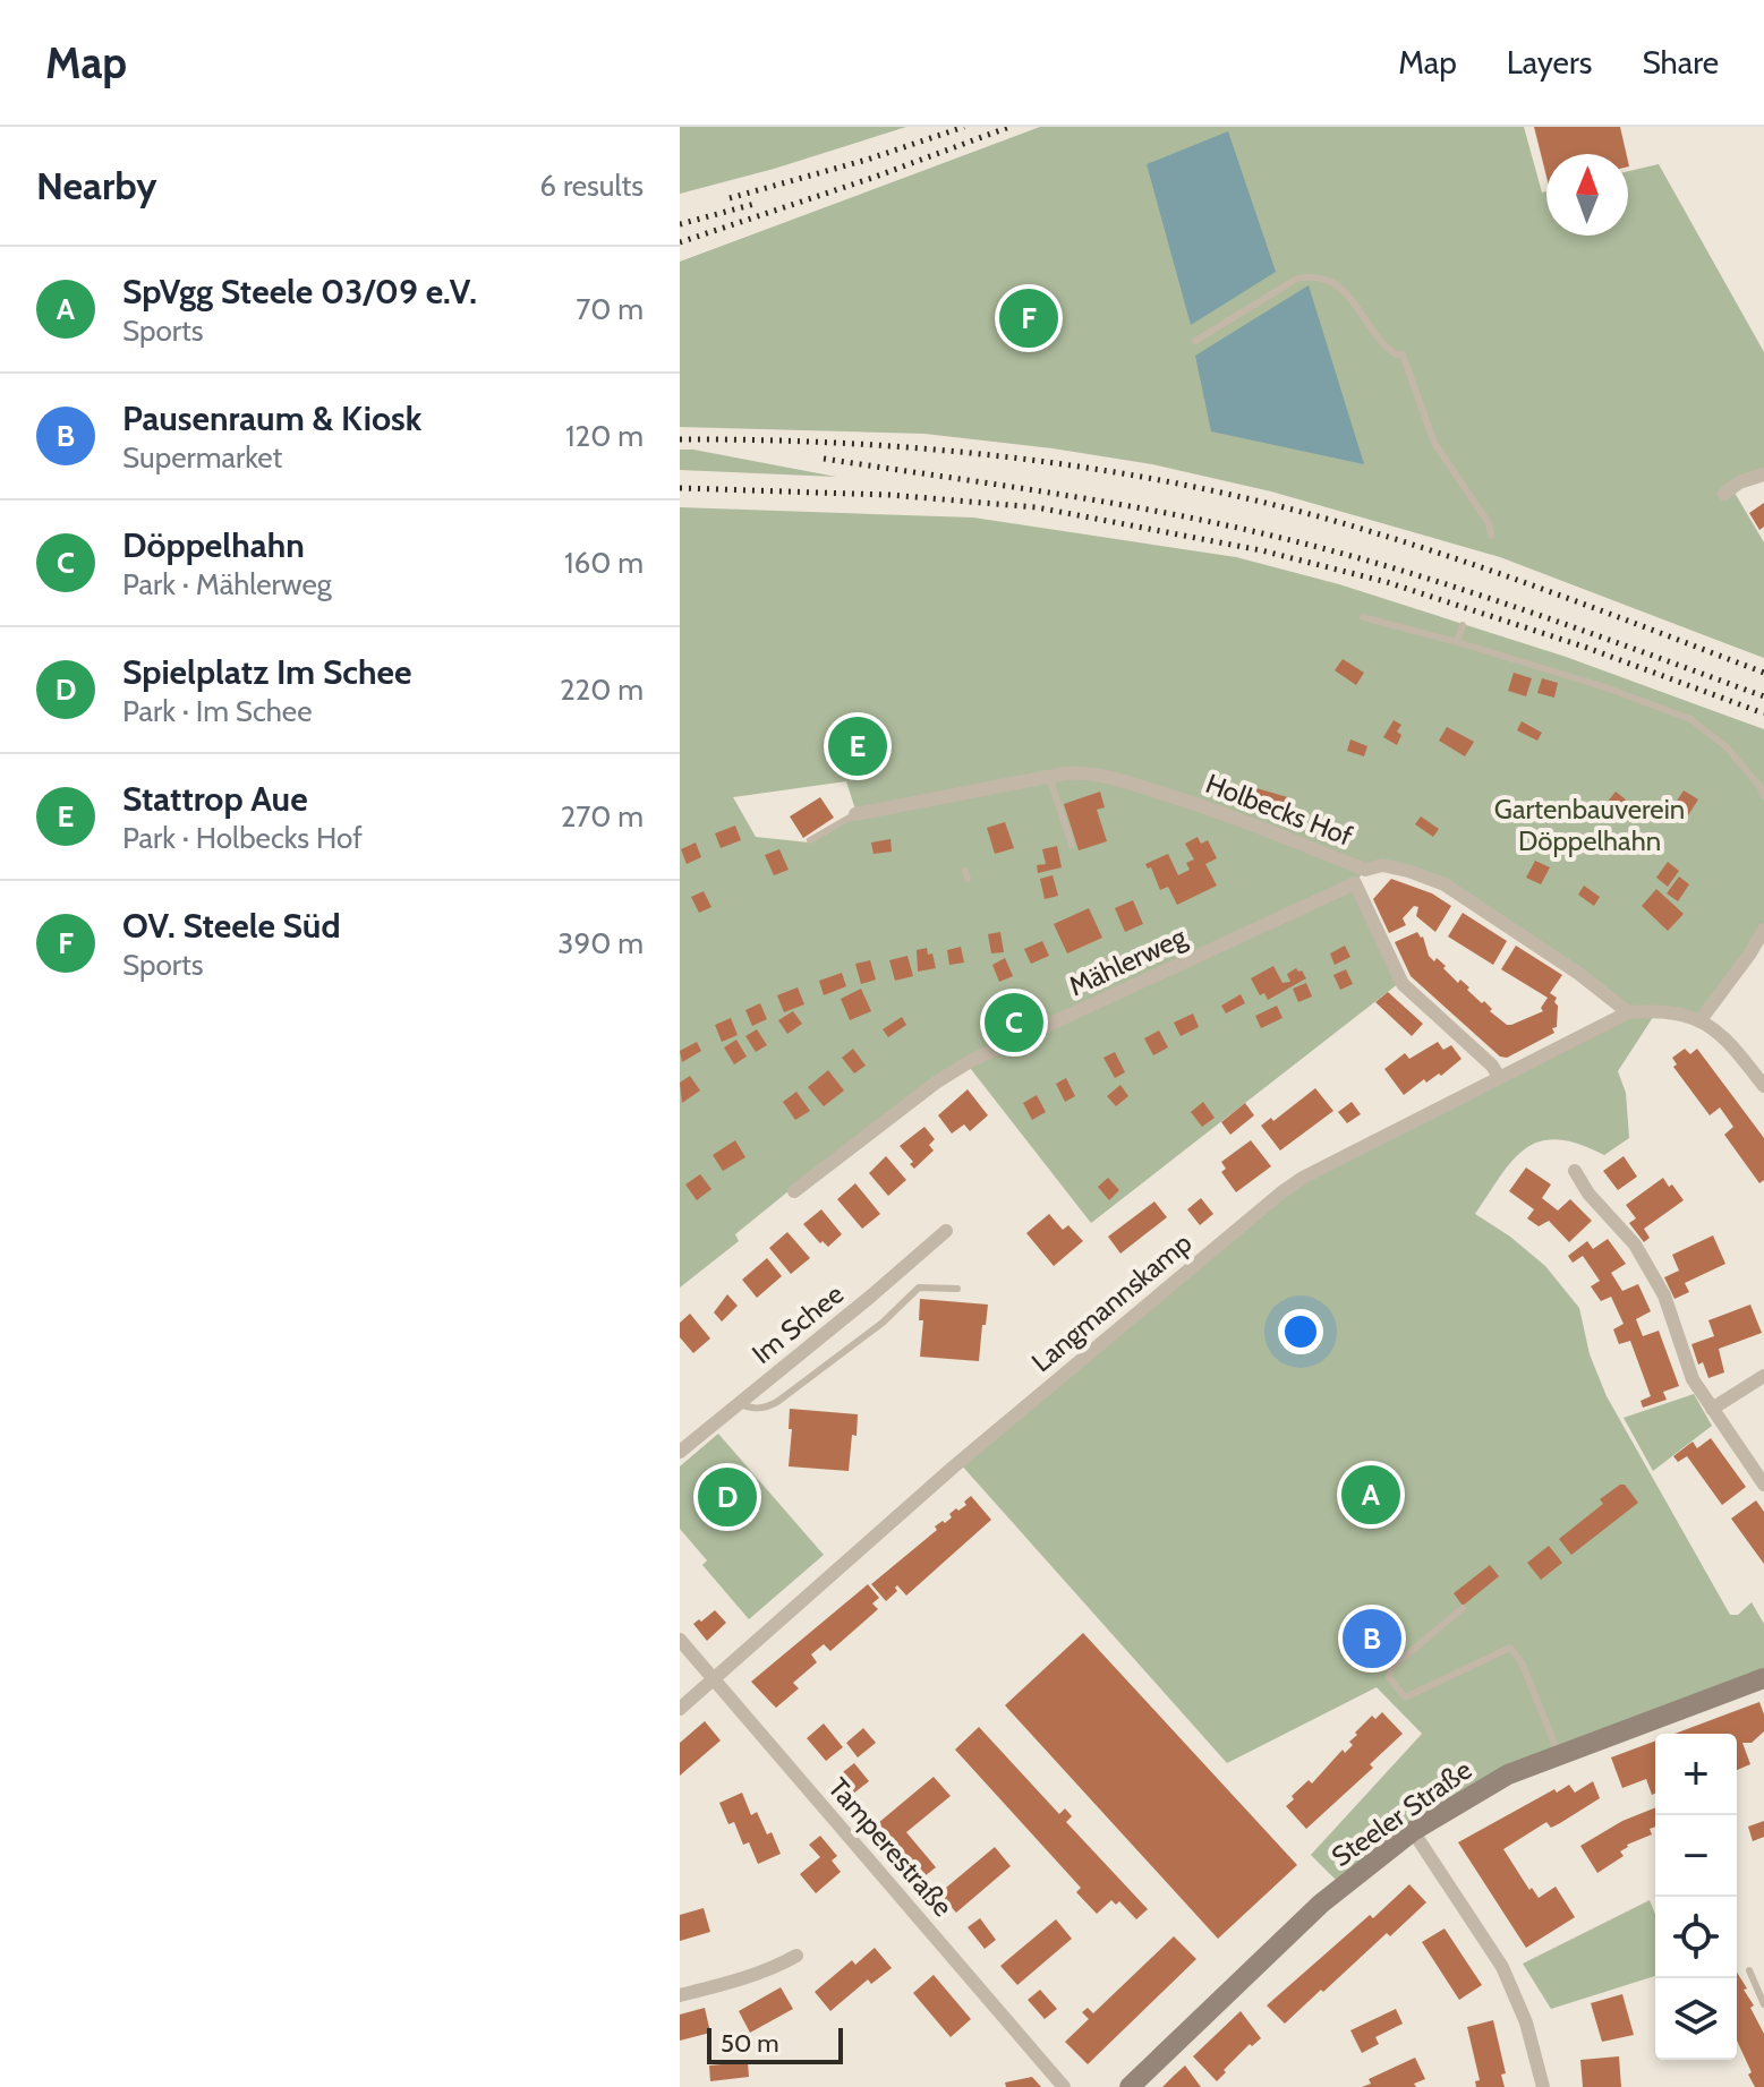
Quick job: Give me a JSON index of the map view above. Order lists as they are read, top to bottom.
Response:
{
  "streets": {
    "main road": ["Steeler Straße"],
    "street": [
      "Holbecks Hof",
      "Mählerweg",
      "Langmannskamp",
      "Im Schee",
      "Tamperestraße"
    ]
  },
  "crossings": [
    ["Holbecks Hof", "Langmannskamp"],
    ["Langmannskamp", "Tamperestraße"]
  ],
  "parks": ["Gartenbauverein Döppelhahn"],
  "scale_bar": "50 m",
  "north": "top",
  "page": {
    "header": "Map",
    "nav": ["Map", "Layers", "Share"],
    "heading": ["Nearby", "6 results"],
    "list": [
      {
        "mark": "A",
        "name": "SpVgg Steele 03/09 e.V.",
        "note": "Sports",
        "value": "70 m"
      },
      {
        "mark": "B",
        "name": "Pausenraum & Kiosk",
        "note": "Supermarket",
        "value": "120 m"
      },
      {
        "mark": "C",
        "name": "Döppelhahn",
        "note": "Park · Mählerweg",
        "value": "160 m"
      },
      {
        "mark": "D",
        "name": "Spielplatz Im Schee",
        "note": "Park · Im Schee",
        "value": "220 m"
      },
      {
        "mark": "E",
        "name": "Stattrop Aue",
        "note": "Park · Holbecks Hof",
        "value": "270 m"
      },
      {
        "mark": "F",
        "name": "OV. Steele Süd",
        "note": "Sports",
        "value": "390 m"
      }
    ],
    "pins": [
      "F",
      "E",
      "C",
      "A",
      "D",
      "B"
    ],
    "map_buttons": ["+", "−"],
    "scale": "50 m"
  }
}
